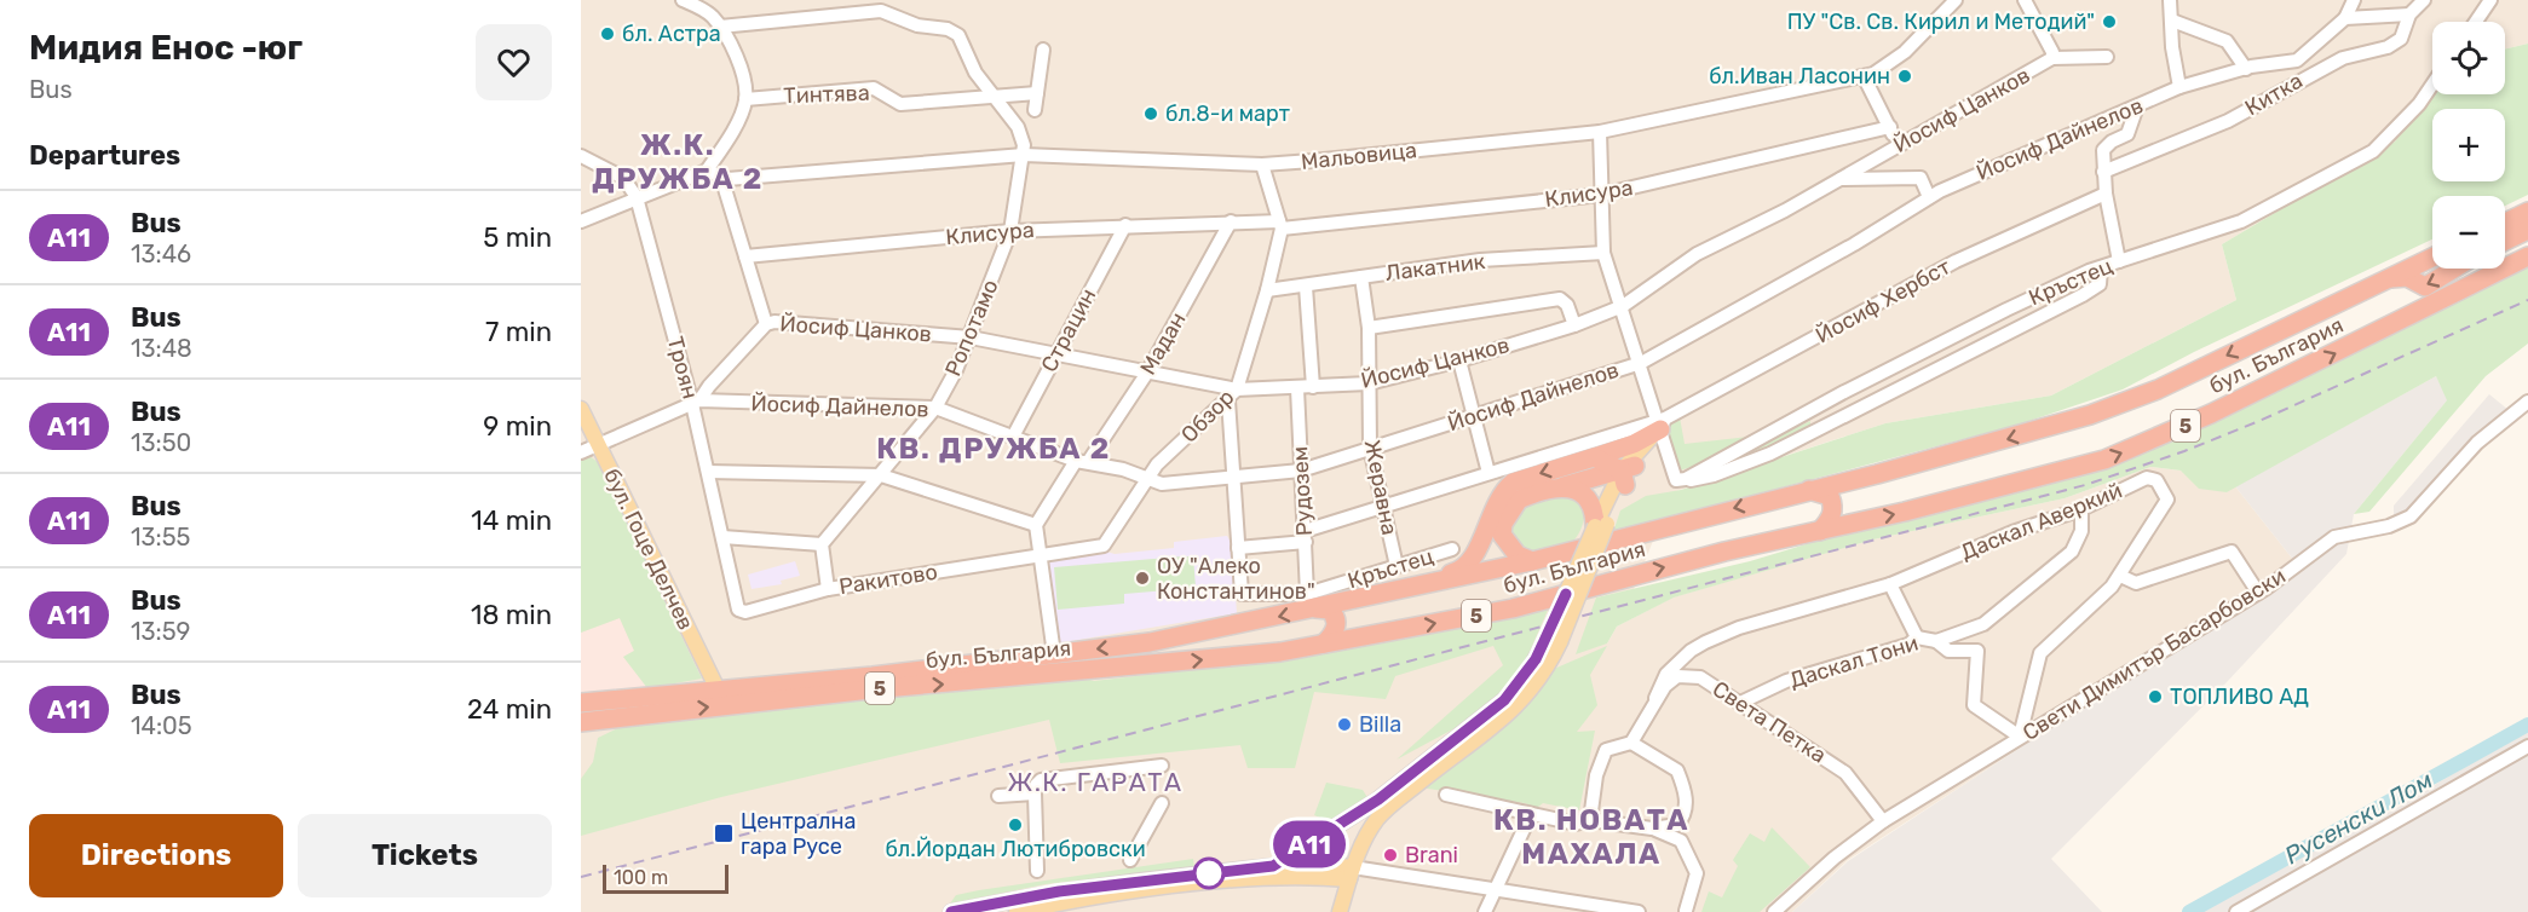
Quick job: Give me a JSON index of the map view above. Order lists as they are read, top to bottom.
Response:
{
  "streets": {
    "highway": ["бул. България", "5"],
    "main road": ["бул. Гоце Делчев"],
    "street": [
      "Тинтява",
      "Китка",
      "Йосиф Цанков",
      "Йосиф Дайнелов",
      "Мальовица",
      "Клисура",
      "Лакатник",
      "Кръстец",
      "Йосиф Хербст",
      "Ропотамо",
      "Страцин",
      "Мадан",
      "Троян",
      "Обзор",
      "Жеравна",
      "Рудозем",
      "Даскал Аверкий",
      "Ракитово",
      "Свети Димитър Басарбовски",
      "Даскал Тони",
      "Света Петка"
    ]
  },
  "crossings": [
    ["Йосиф Цанков", "Йосиф Дайнелов"],
    ["Йосиф Цанков", "Ропотамо"],
    ["Йосиф Цанков", "Страцин"],
    ["Йосиф Цанков", "Мадан"],
    ["Йосиф Цанков", "Троян"],
    ["Йосиф Цанков", "Обзор"],
    ["Йосиф Цанков", "Жеравна"],
    ["Йосиф Цанков", "Рудозем"],
    ["Йосиф Дайнелов", "Ропотамо"],
    ["Йосиф Дайнелов", "Страцин"],
    ["Йосиф Дайнелов", "Мадан"],
    ["Йосиф Дайнелов", "Троян"],
    ["Йосиф Дайнелов", "Обзор"],
    ["Йосиф Дайнелов", "Жеравна"],
    ["Йосиф Дайнелов", "Рудозем"],
    ["Йосиф Дайнелов", "бул. Гоце Делчев"],
    ["Мальовица", "Ропотамо"],
    ["Мальовица", "Обзор"],
    ["Клисура", "Ропотамо"],
    ["Клисура", "Страцин"],
    ["Клисура", "Мадан"],
    ["Клисура", "Обзор"],
    ["Лакатник", "Обзор"],
    ["Лакатник", "Жеравна"],
    ["Кръстец", "Йосиф Хербст"],
    ["Кръстец", "бул. България"],
    ["Кръстец", "Жеравна"],
    ["Кръстец", "Рудозем"],
    ["Йосиф Хербст", "Жеравна"],
    ["Йосиф Хербст", "Рудозем"],
    ["бул. България", "Рудозем"],
    ["бул. България", "бул. Гоце Делчев"],
    ["Троян", "Ракитово"],
    ["Обзор", "Ракитово"],
    ["Даскал Аверкий", "Свети Димитър Басарбовски"],
    ["Даскал Аверкий", "Даскал Тони"],
    ["Даскал Аверкий", "Света Петка"],
    ["Свети Димитър Басарбовски", "Света Петка"],
    ["Даскал Тони", "Света Петка"]
  ],
  "districts": [
    "Ж.К. ДРУЖБА 2",
    "КВ. ДРУЖБА 2",
    "Ж.К. ГАРАТА",
    "КВ. НОВАТА МАХАЛА"
  ],
  "water": ["Русенски Лом"],
  "places": {
    "other": [
      "ПУ \"Св. Св. Кирил и Методий\"",
      "бл. Астра",
      "бл.Иван Ласонин",
      "бл.8-и март",
      "ОУ \"Алеко Константинов\"",
      "ТОПЛИВО АД",
      "Billa",
      "бл.Йордан Лютибровски",
      "Brani"
    ],
    "transit": ["Централна гара Русе"]
  },
  "lines": ["bus line А11"],
  "scale_bar": "100 m",
  "page": {
    "heading": [
      ["Мидия Енос -юг", "Bus"],
      "Departures"
    ],
    "on_map": "А11",
    "map_buttons": ["+", "−"],
    "list": [
      {
        "mark": "А11",
        "name": "Bus",
        "note": "13:46",
        "value": "5 min"
      },
      {
        "mark": "А11",
        "name": "Bus",
        "note": "13:48",
        "value": "7 min"
      },
      {
        "mark": "А11",
        "name": "Bus",
        "note": "13:50",
        "value": "9 min"
      },
      {
        "mark": "А11",
        "name": "Bus",
        "note": "13:55",
        "value": "14 min"
      },
      {
        "mark": "А11",
        "name": "Bus",
        "note": "13:59",
        "value": "18 min"
      },
      {
        "mark": "А11",
        "name": "Bus",
        "note": "14:05",
        "value": "24 min"
      }
    ],
    "buttons": ["Directions", "Tickets"],
    "scale": "100 m"
  }
}
